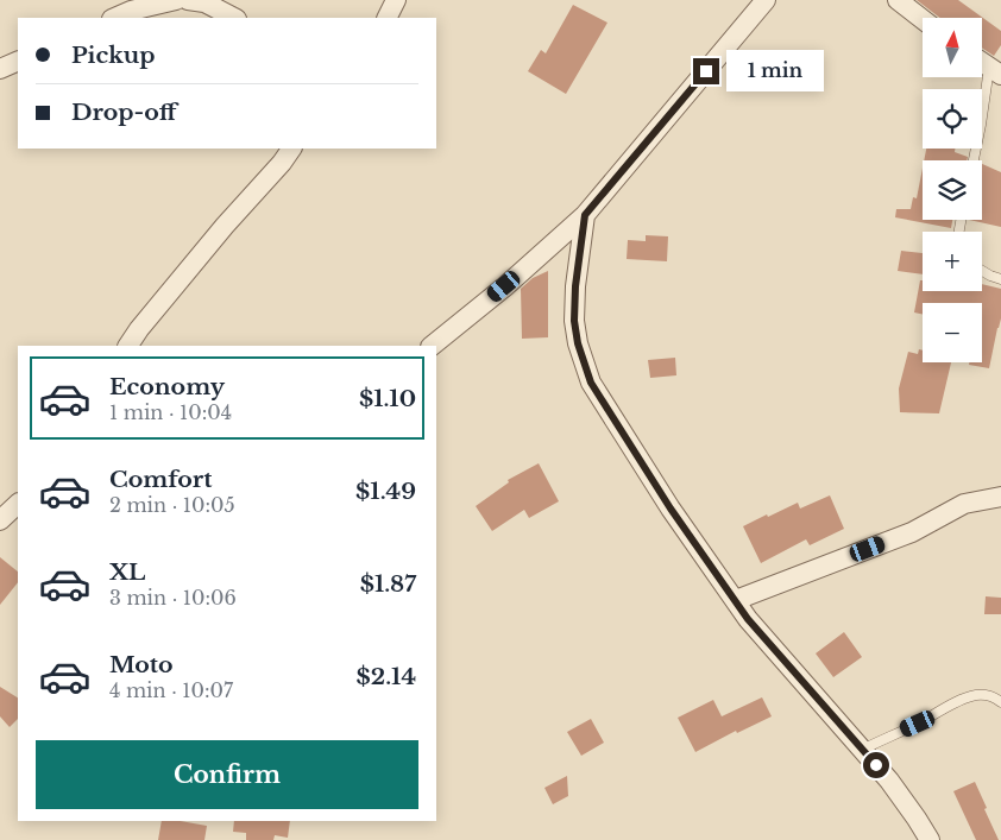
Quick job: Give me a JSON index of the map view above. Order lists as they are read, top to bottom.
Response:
{
  "north": "top",
  "page": {
    "map_buttons": ["+", "−"],
    "banner": ["Pickup", "Drop-off"],
    "bubble": "1 min",
    "list": [
      {
        "name": "Economy",
        "note": "1 min · 10:04",
        "value": "$1.10"
      },
      {
        "name": "Comfort",
        "note": "2 min · 10:05",
        "value": "$1.49"
      },
      {
        "name": "XL",
        "note": "3 min · 10:06",
        "value": "$1.87"
      },
      {
        "name": "Moto",
        "note": "4 min · 10:07",
        "value": "$2.14"
      }
    ],
    "buttons": "Confirm"
  }
}
